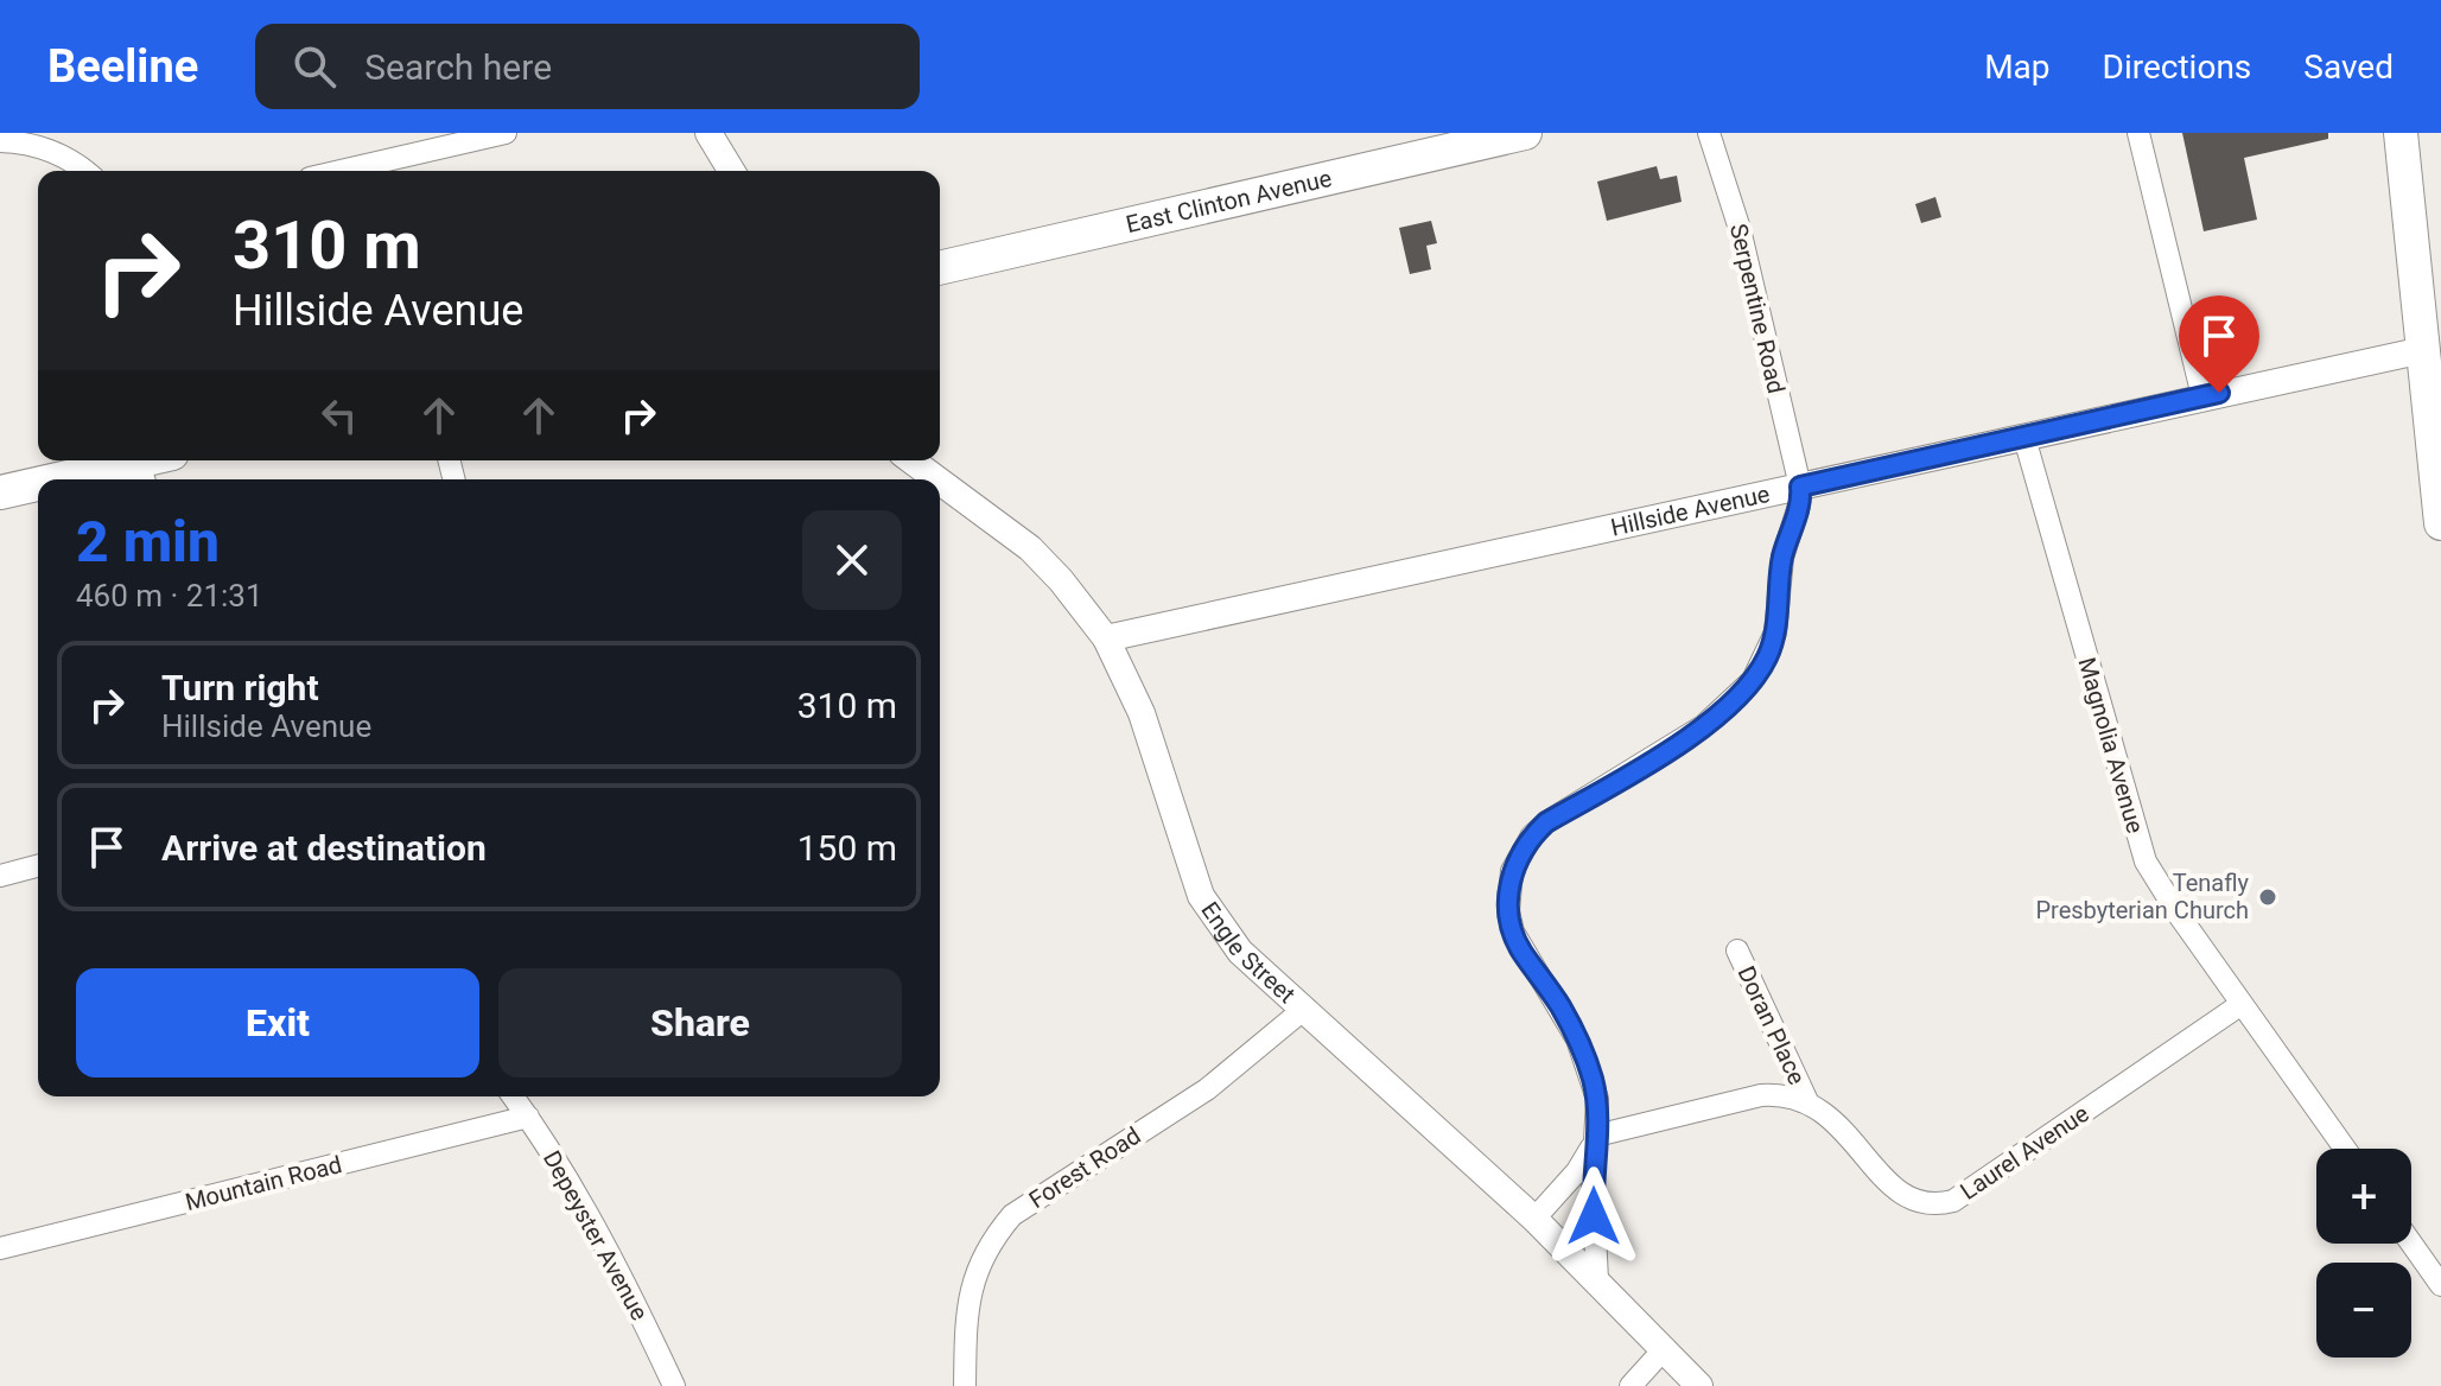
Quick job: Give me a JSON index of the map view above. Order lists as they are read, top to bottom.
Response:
{
  "streets": {
    "main road": ["East Clinton Avenue"],
    "street": [
      "Serpentine Road",
      "Hillside Avenue",
      "Magnolia Avenue",
      "Engle Street",
      "Doran Place",
      "Laurel Avenue",
      "Forest Road",
      "Mountain Road",
      "Depeyster Avenue"
    ]
  },
  "crossings": [
    ["Serpentine Road", "Hillside Avenue"],
    ["Hillside Avenue", "Magnolia Avenue"],
    ["Hillside Avenue", "Engle Street"],
    ["Magnolia Avenue", "Laurel Avenue"],
    ["Engle Street", "Forest Road"],
    ["Doran Place", "Laurel Avenue"],
    ["Mountain Road", "Depeyster Avenue"]
  ],
  "places": ["Tenafly Presbyterian Church"],
  "page": {
    "header": "Beeline",
    "search": "Search here",
    "nav": ["Map", "Directions", "Saved"],
    "turn": ["310 m", "Hillside Avenue"],
    "heading": ["2 min", "460 m · 21:31"],
    "list": [
      {
        "name": "Turn right",
        "note": "Hillside Avenue",
        "value": "310 m"
      },
      {
        "name": "Arrive at destination",
        "value": "150 m"
      }
    ],
    "buttons": ["Exit", "Share"],
    "map_buttons": ["+", "−"]
  }
}
